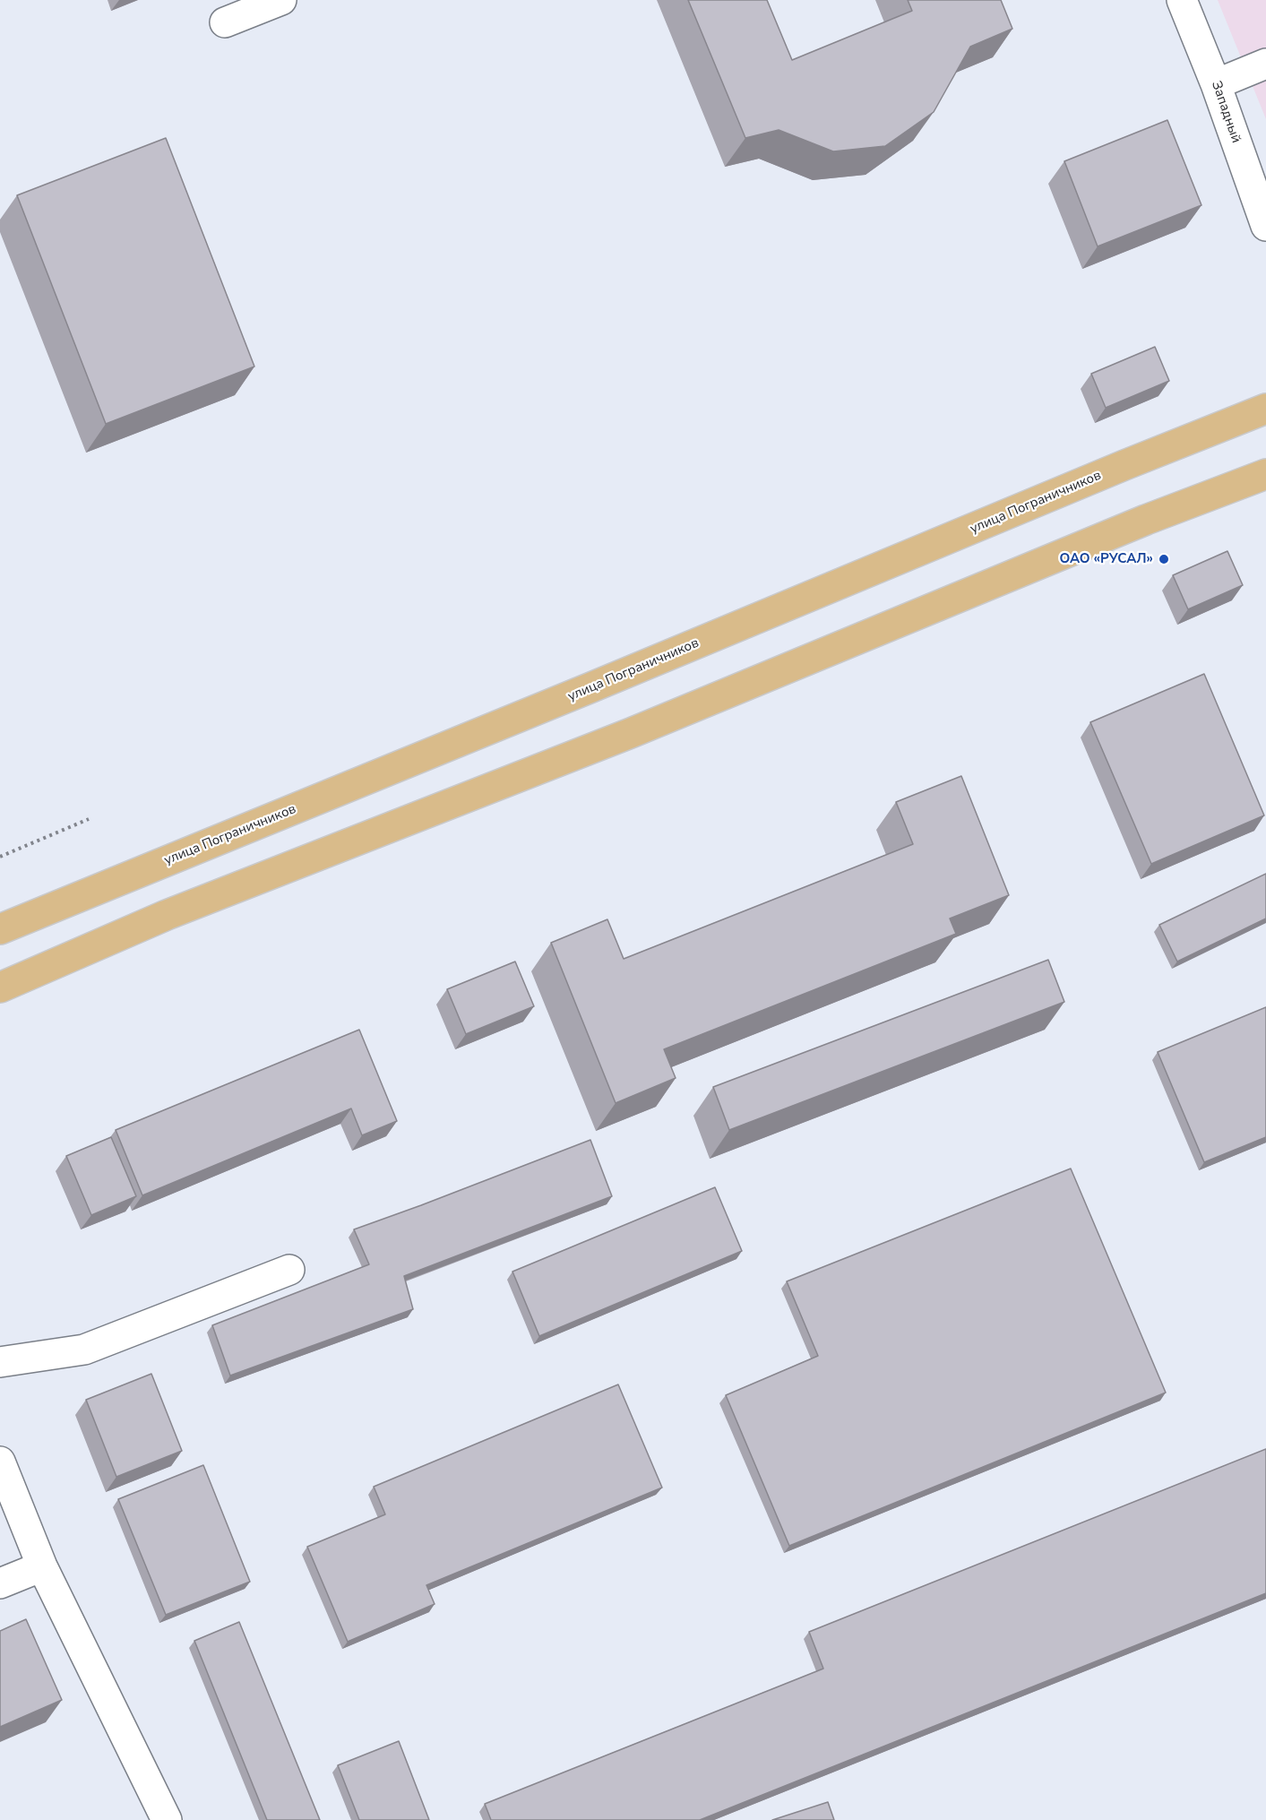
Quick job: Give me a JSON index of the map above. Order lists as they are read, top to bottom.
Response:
{
  "streets": {
    "main road": ["улица Пограничников"],
    "lane": ["Западный"]
  },
  "places": ["ОАО «РУСАЛ»"]
}
